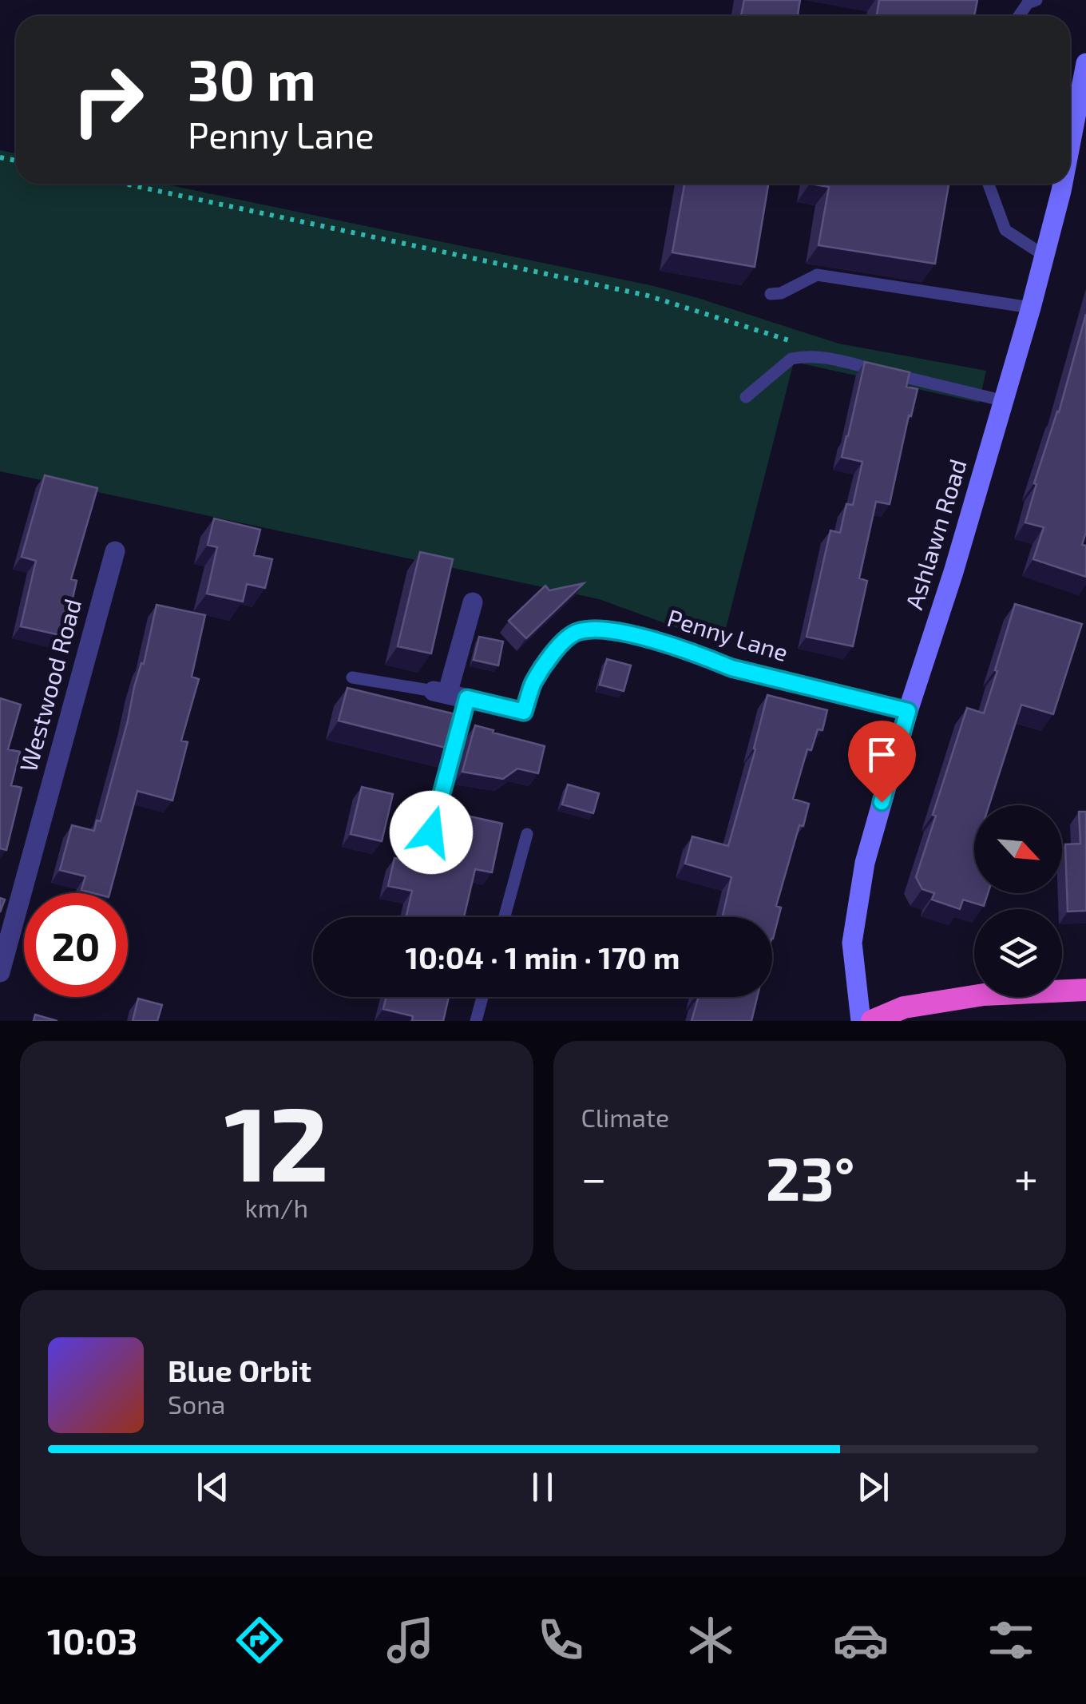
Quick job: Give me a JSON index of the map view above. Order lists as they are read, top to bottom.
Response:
{
  "streets": {
    "main road": ["Ashlawn Road"],
    "street": ["Penny Lane", "Westwood Road"]
  },
  "crossings": [
    ["Ashlawn Road", "Penny Lane"]
  ],
  "north": "bottom right",
  "page": {
    "turn": ["30 m", "Penny Lane"],
    "limit": "20",
    "trip": "10:04 · 1 min · 170 m",
    "tile": [
      ["12", "km/h"],
      "Climate"
    ],
    "heat": ["−", "23°", "+"],
    "song": ["Blue Orbit", "Sona"],
    "tabs": "10:03"
  }
}
